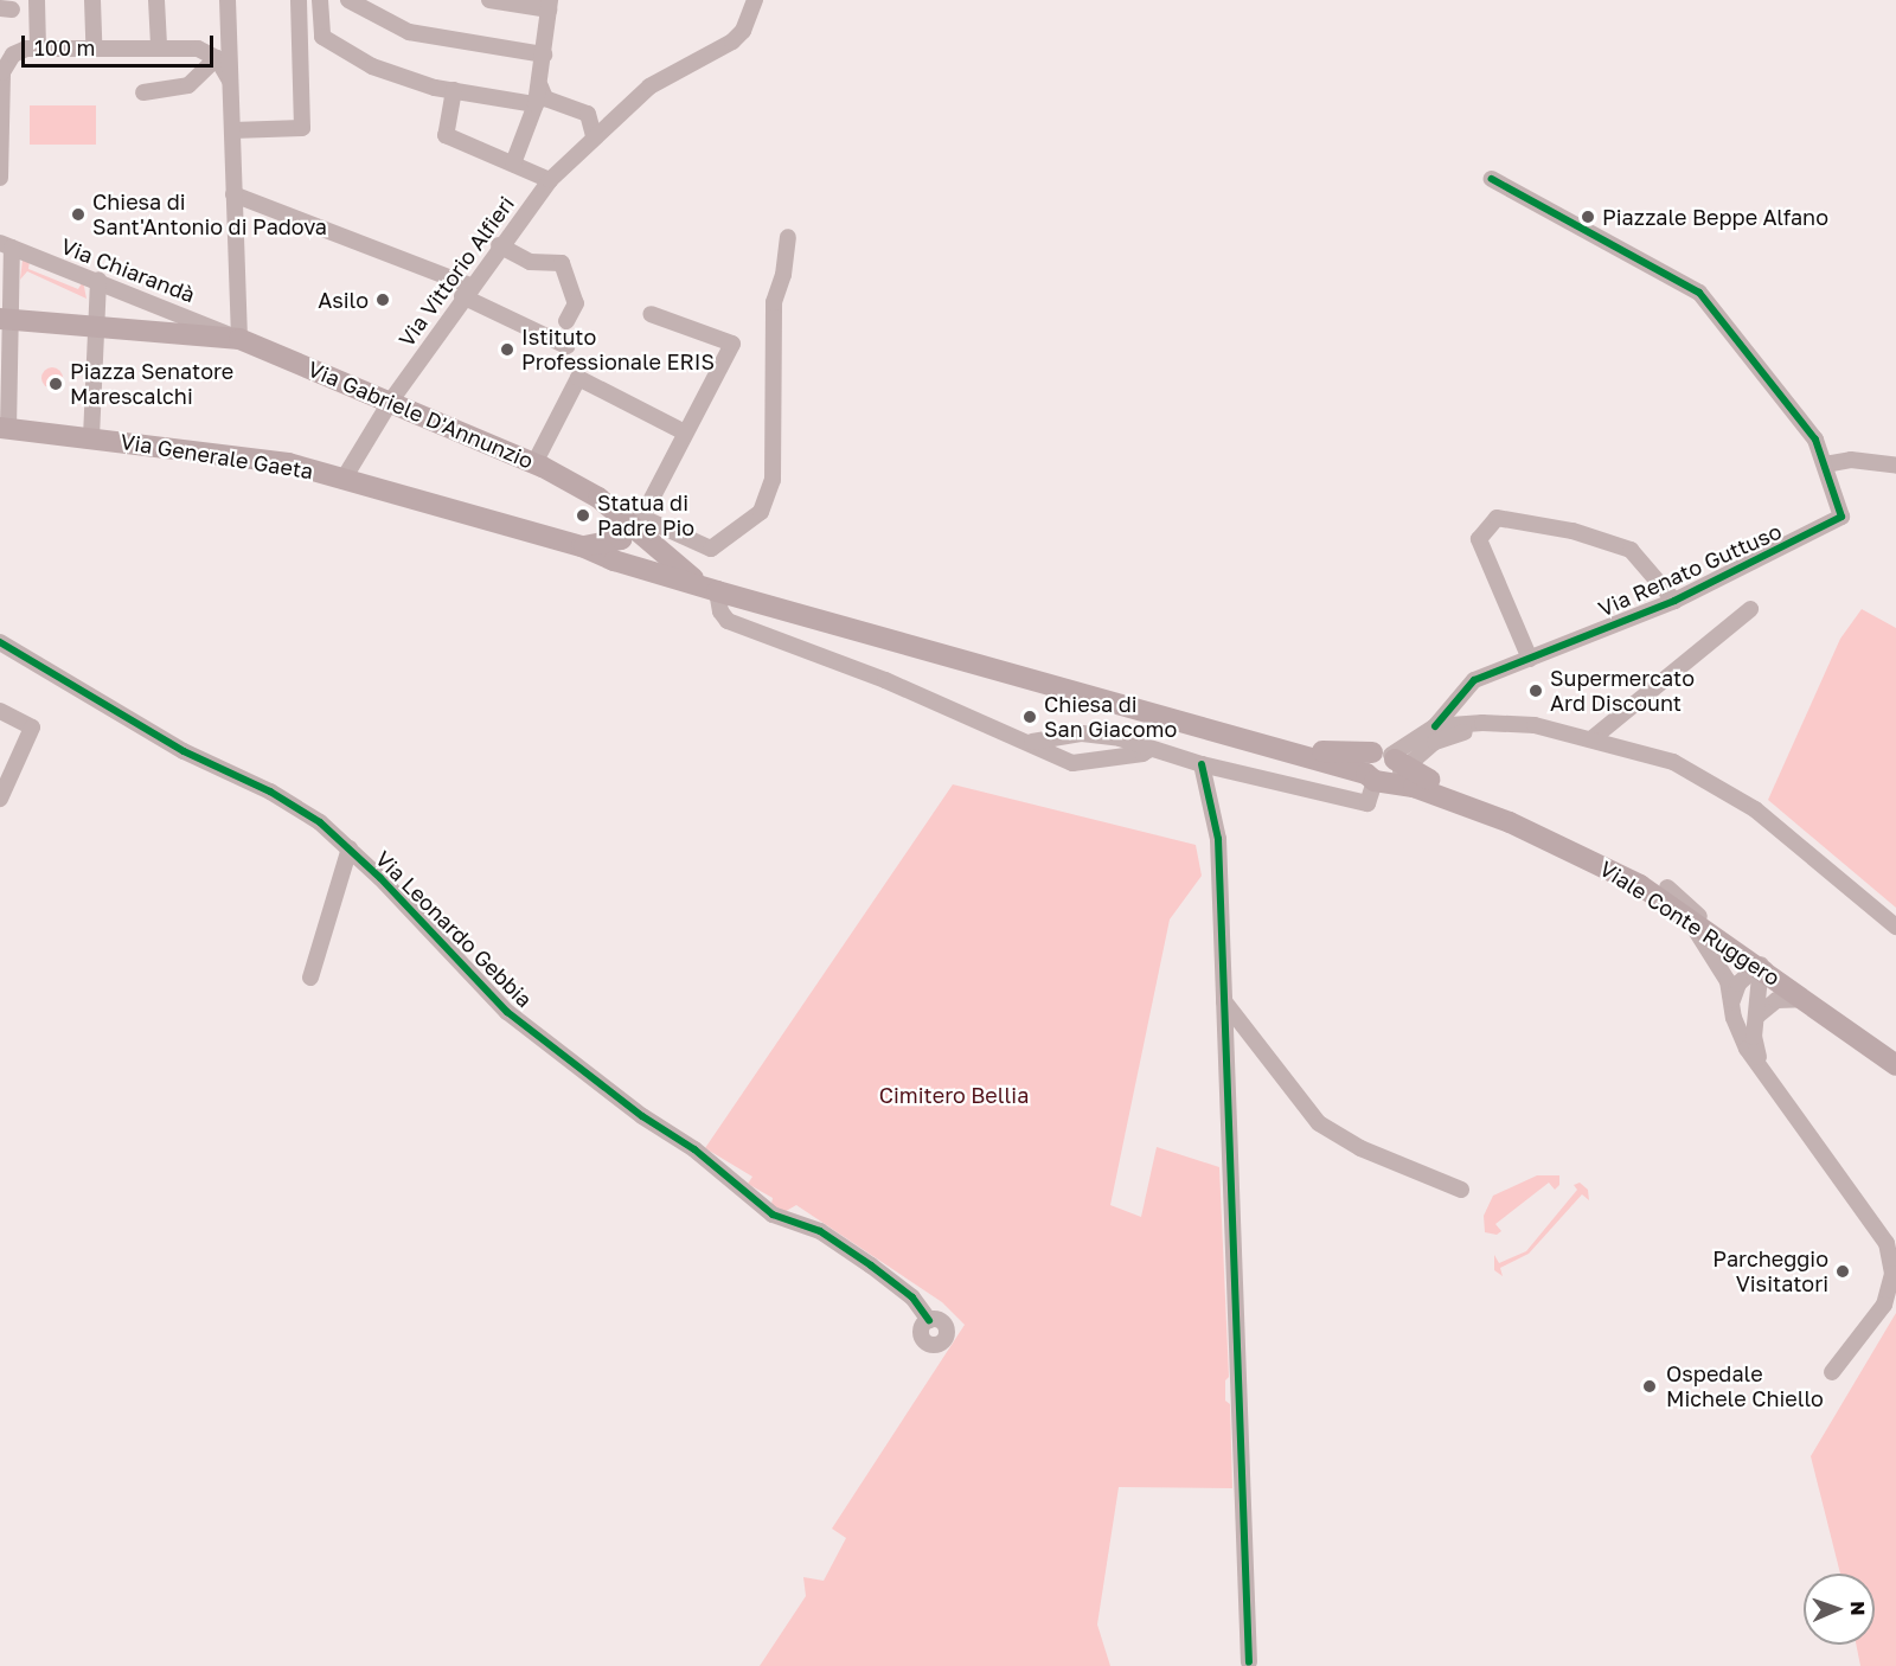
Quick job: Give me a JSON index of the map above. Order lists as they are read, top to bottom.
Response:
{
  "streets": {
    "main road": ["Via Gabriele D'Annunzio", "Via Generale Gaeta", "Viale Conte Ruggero"],
    "street": [
      "Via Chiarandà",
      "Via Vittorio Alfieri",
      "Via Renato Guttuso",
      "Via Leonardo Gebbia"
    ]
  },
  "crossings": [
    ["Via Chiarandà", "Via Gabriele D'Annunzio"],
    ["Via Vittorio Alfieri", "Via Gabriele D'Annunzio"],
    ["Via Vittorio Alfieri", "Via Generale Gaeta"],
    ["Via Gabriele D'Annunzio", "Via Generale Gaeta"],
    ["Via Generale Gaeta", "Viale Conte Ruggero"]
  ],
  "parks": ["Cimitero Bellia"],
  "places": [
    "Chiesa di Sant'Antonio di Padova",
    "Piazzale Beppe Alfano",
    "Asilo",
    "Istituto Professionale ERIS",
    "Piazza Senatore Marescalchi",
    "Statua di Padre Pio",
    "Supermercato Ard Discount",
    "Chiesa di San Giacomo",
    "Parcheggio Visitatori",
    "Ospedale Michele Chiello"
  ],
  "scale_bar": "100 m",
  "north": "right"
}
